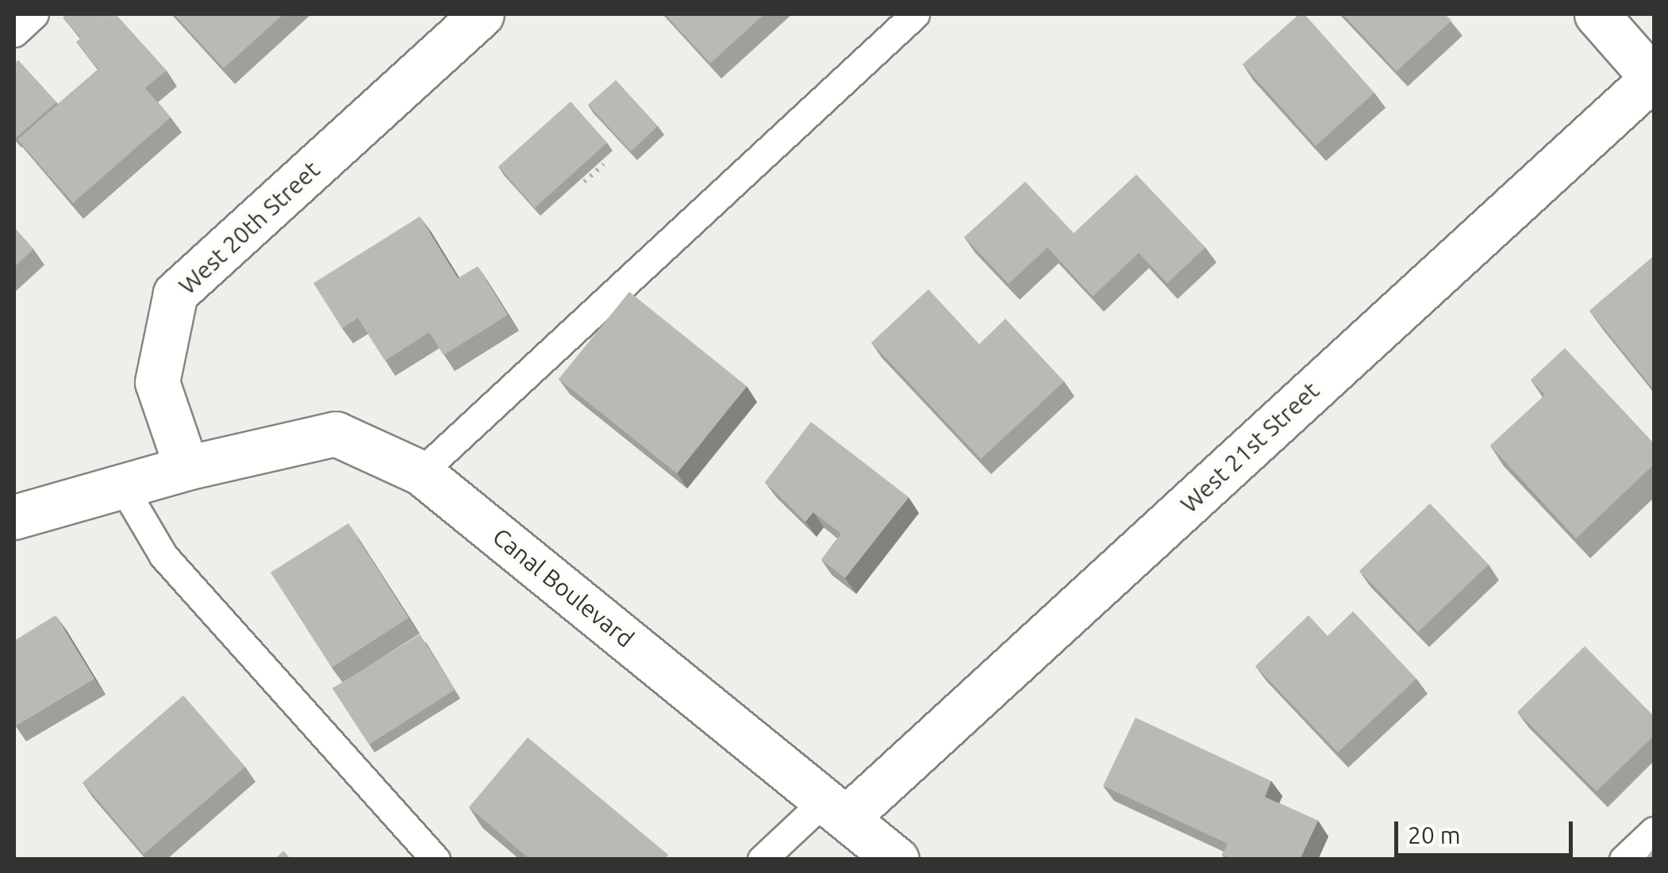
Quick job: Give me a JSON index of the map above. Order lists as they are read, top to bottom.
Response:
{
  "streets": {
    "street": ["West 20th Street", "West 21st Street", "Canal Boulevard"]
  },
  "crossings": [
    ["West 20th Street", "Canal Boulevard"],
    ["West 21st Street", "Canal Boulevard"]
  ],
  "scale_bar": "20 m"
}
